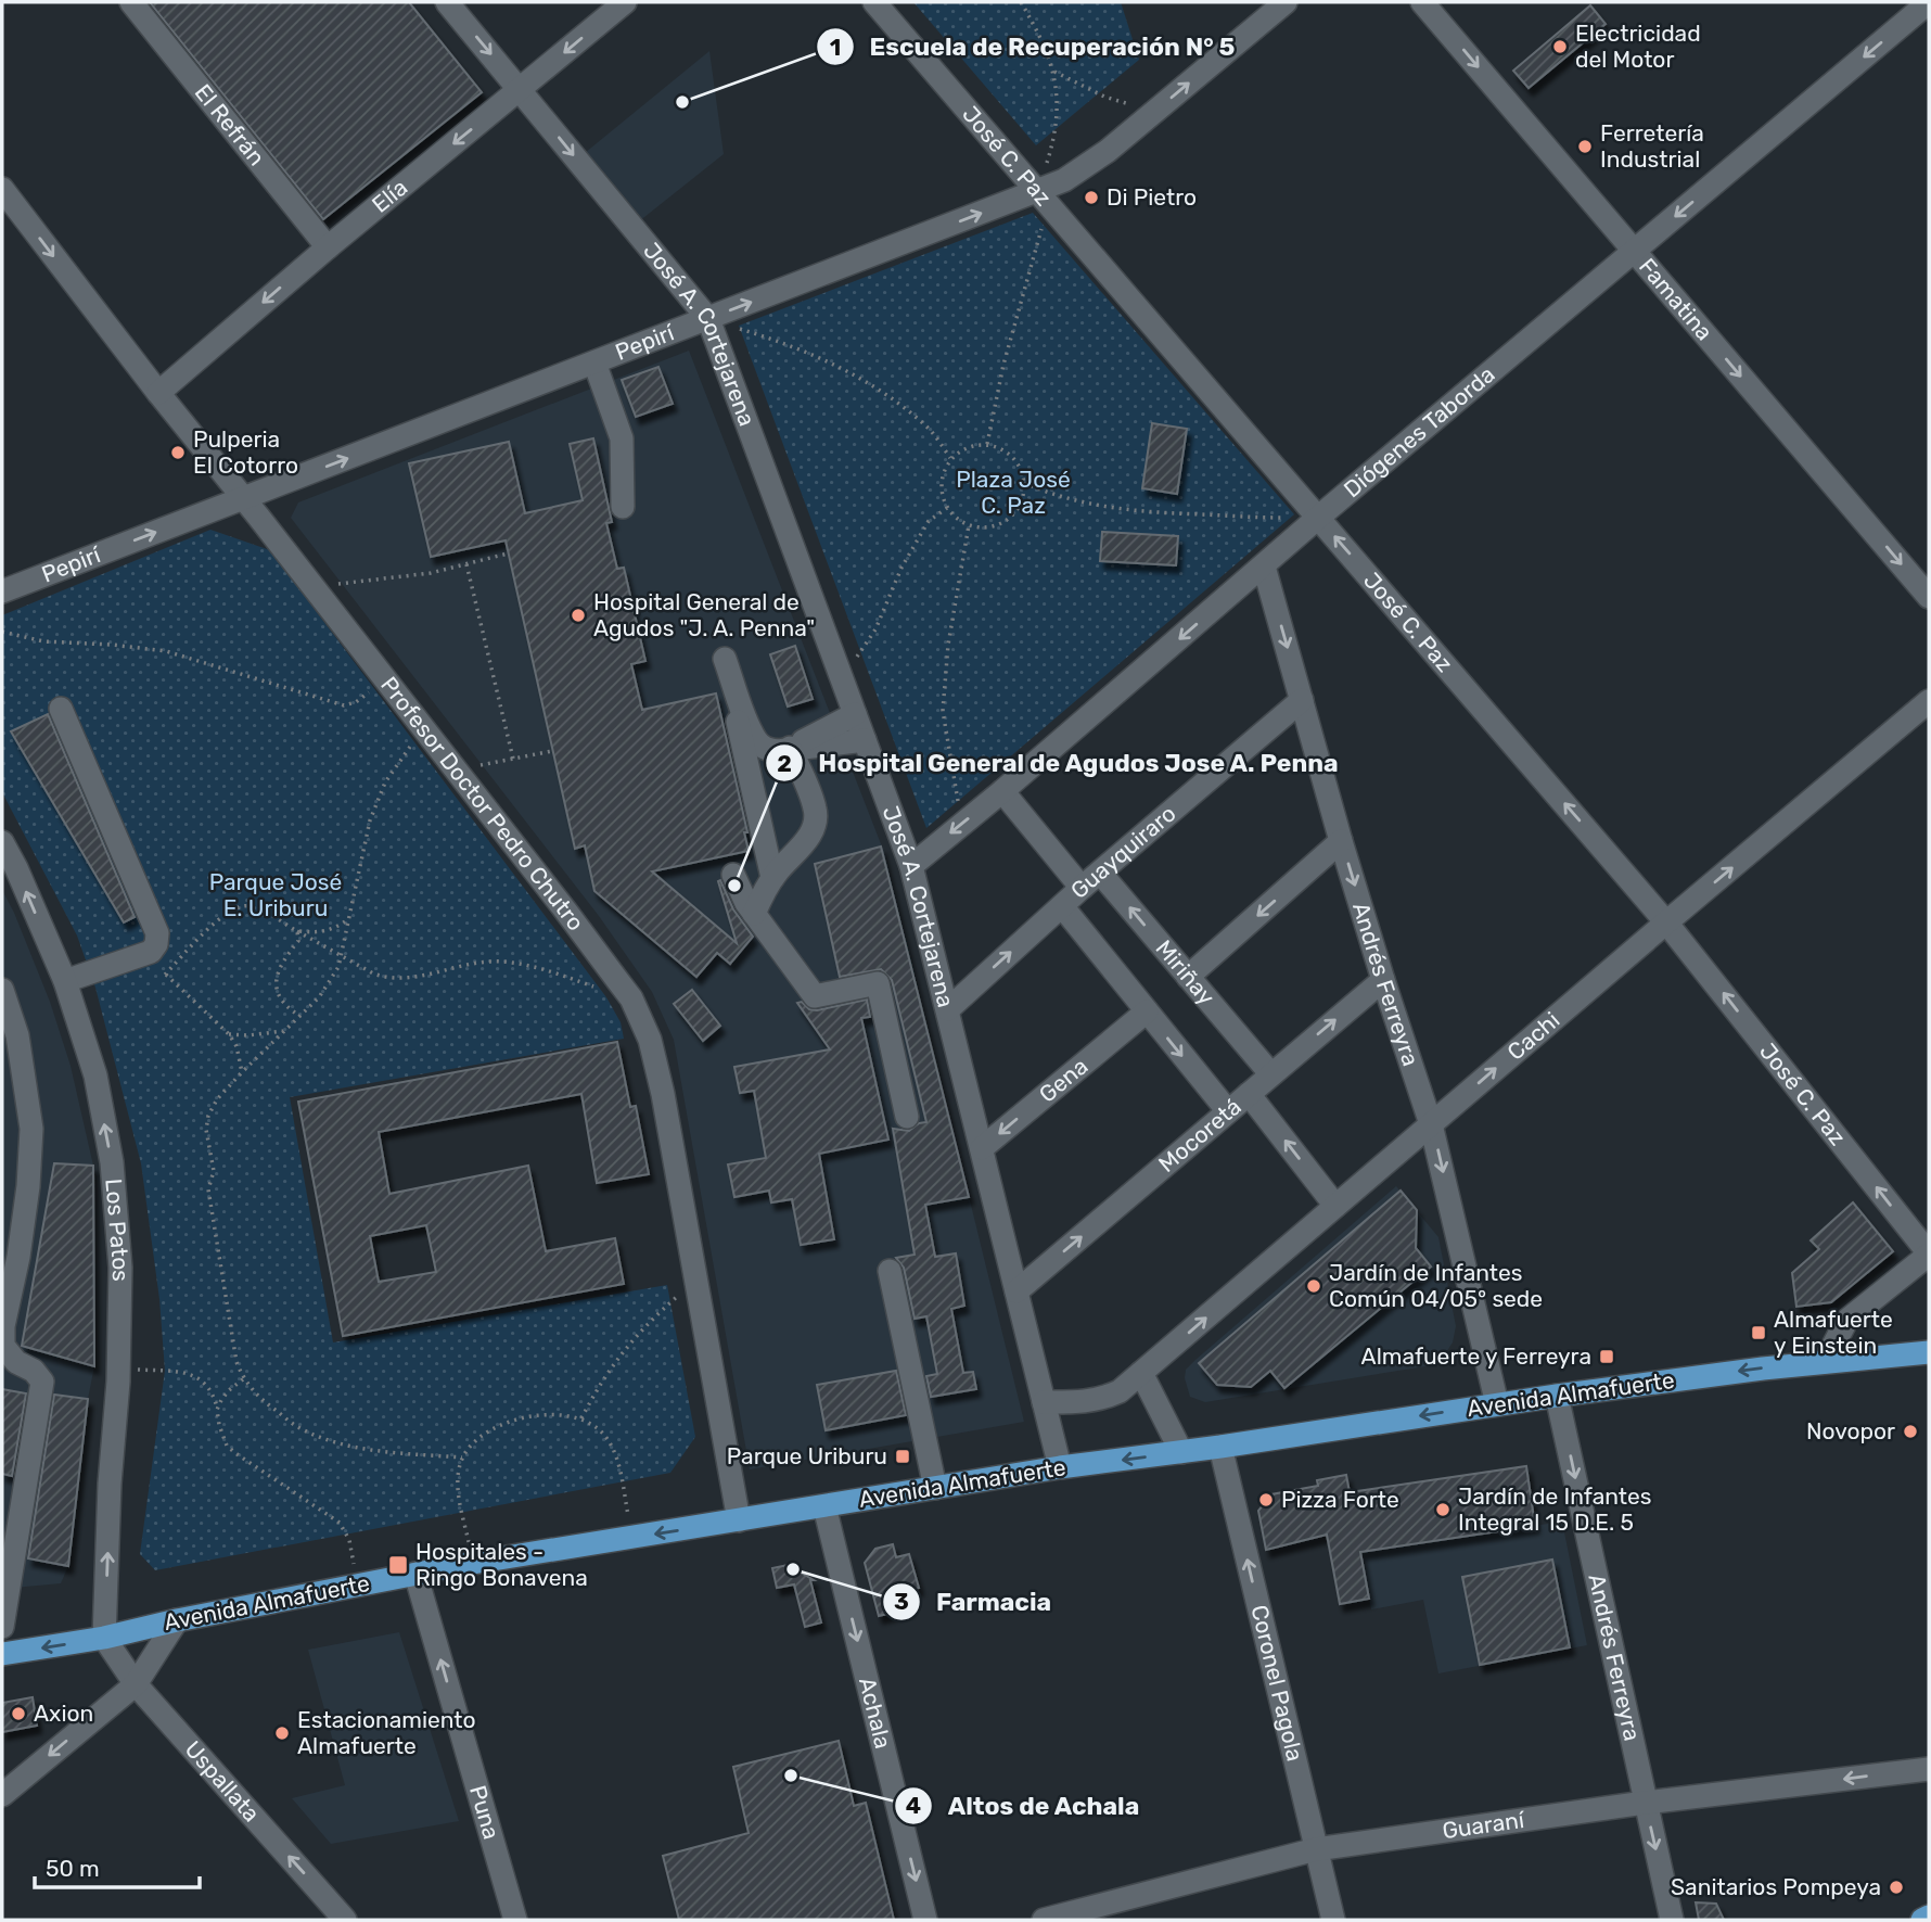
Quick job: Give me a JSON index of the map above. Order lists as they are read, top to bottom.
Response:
{
  "streets": {
    "main road": ["Avenida Almafuerte"],
    "street": [
      "El Refrán",
      "José C. Paz",
      "Elía",
      "Famatina",
      "José A. Cortejarena",
      "Pepirí",
      "Diógenes Taborda",
      "Profesor Doctor Pedro Chutro",
      "Guayquiraro",
      "Miriñay",
      "Andrés Ferreyra",
      "Cachi",
      "Gena",
      "Mocoretá",
      "Los Patos",
      "Coronel Pagola",
      "Achala",
      "Uspallata",
      "Puna",
      "Guaraní"
    ]
  },
  "crossings": [
    ["El Refrán", "Elía"],
    ["José C. Paz", "Pepirí"],
    ["José C. Paz", "Diógenes Taborda"],
    ["José C. Paz", "Cachi"],
    ["Elía", "José A. Cortejarena"],
    ["Elía", "Profesor Doctor Pedro Chutro"],
    ["Famatina", "Diógenes Taborda"],
    ["José A. Cortejarena", "Pepirí"],
    ["José A. Cortejarena", "Diógenes Taborda"],
    ["José A. Cortejarena", "Guayquiraro"],
    ["José A. Cortejarena", "Cachi"],
    ["José A. Cortejarena", "Gena"],
    ["José A. Cortejarena", "Mocoretá"],
    ["José A. Cortejarena", "Avenida Almafuerte"],
    ["Pepirí", "Profesor Doctor Pedro Chutro"],
    ["Diógenes Taborda", "Miriñay"],
    ["Diógenes Taborda", "Andrés Ferreyra"],
    ["Profesor Doctor Pedro Chutro", "Avenida Almafuerte"],
    ["Guayquiraro", "Miriñay"],
    ["Guayquiraro", "Andrés Ferreyra"],
    ["Miriñay", "Mocoretá"],
    ["Andrés Ferreyra", "Cachi"],
    ["Andrés Ferreyra", "Mocoretá"],
    ["Andrés Ferreyra", "Avenida Almafuerte"],
    ["Andrés Ferreyra", "Guaraní"],
    ["Los Patos", "Avenida Almafuerte"],
    ["Los Patos", "Uspallata"],
    ["Avenida Almafuerte", "Coronel Pagola"],
    ["Avenida Almafuerte", "Achala"],
    ["Avenida Almafuerte", "Uspallata"],
    ["Avenida Almafuerte", "Puna"],
    ["Coronel Pagola", "Guaraní"]
  ],
  "one_way": [
    "José C. Paz",
    "Elía",
    "Famatina",
    "Pepirí",
    "Diógenes Taborda",
    "Andrés Ferreyra",
    "Cachi",
    "Gena",
    "Avenida Almafuerte",
    "Coronel Pagola",
    "Achala",
    "Uspallata",
    "Puna"
  ],
  "parks": ["Plaza José C. Paz", "Parque José E. Uriburu"],
  "places": {
    "other": [
      "Electricidad del Motor",
      "Escuela de Recuperación N° 5",
      "Ferretería Industrial",
      "Di Pietro",
      "Pulperia El Cotorro",
      "Hospital General de Agudos \"J. A. Penna\"",
      "Hospital General de Agudos Jose A. Penna",
      "Jardín de Infantes Común 04/05° sede",
      "Novopor",
      "Pizza Forte",
      "Jardín de Infantes Integral 15 D.E. 5",
      "Farmacia",
      "Axion",
      "Estacionamiento Almafuerte",
      "Altos de Achala",
      "Sanitarios Pompeya"
    ],
    "transit": [
      "Almafuerte y Einstein",
      "Almafuerte y Ferreyra",
      "Parque Uriburu",
      "Hospitales - Ringo Bonavena"
    ]
  },
  "scale_bar": "50 m"
}
